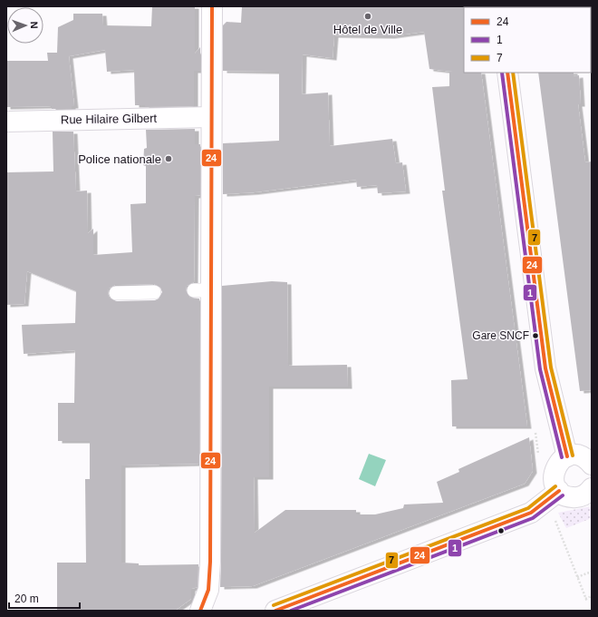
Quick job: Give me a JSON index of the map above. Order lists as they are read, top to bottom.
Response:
{
  "streets": {
    "main road": ["Rue Hilaire Gilbert"]
  },
  "places": ["Hôtel de Ville", "Police nationale", "Gare SNCF"],
  "lines": ["transit line 24", "transit line 1", "transit line 7"],
  "legend": ["24", "1", "7"],
  "scale_bar": "20 m",
  "north": "right"
}
